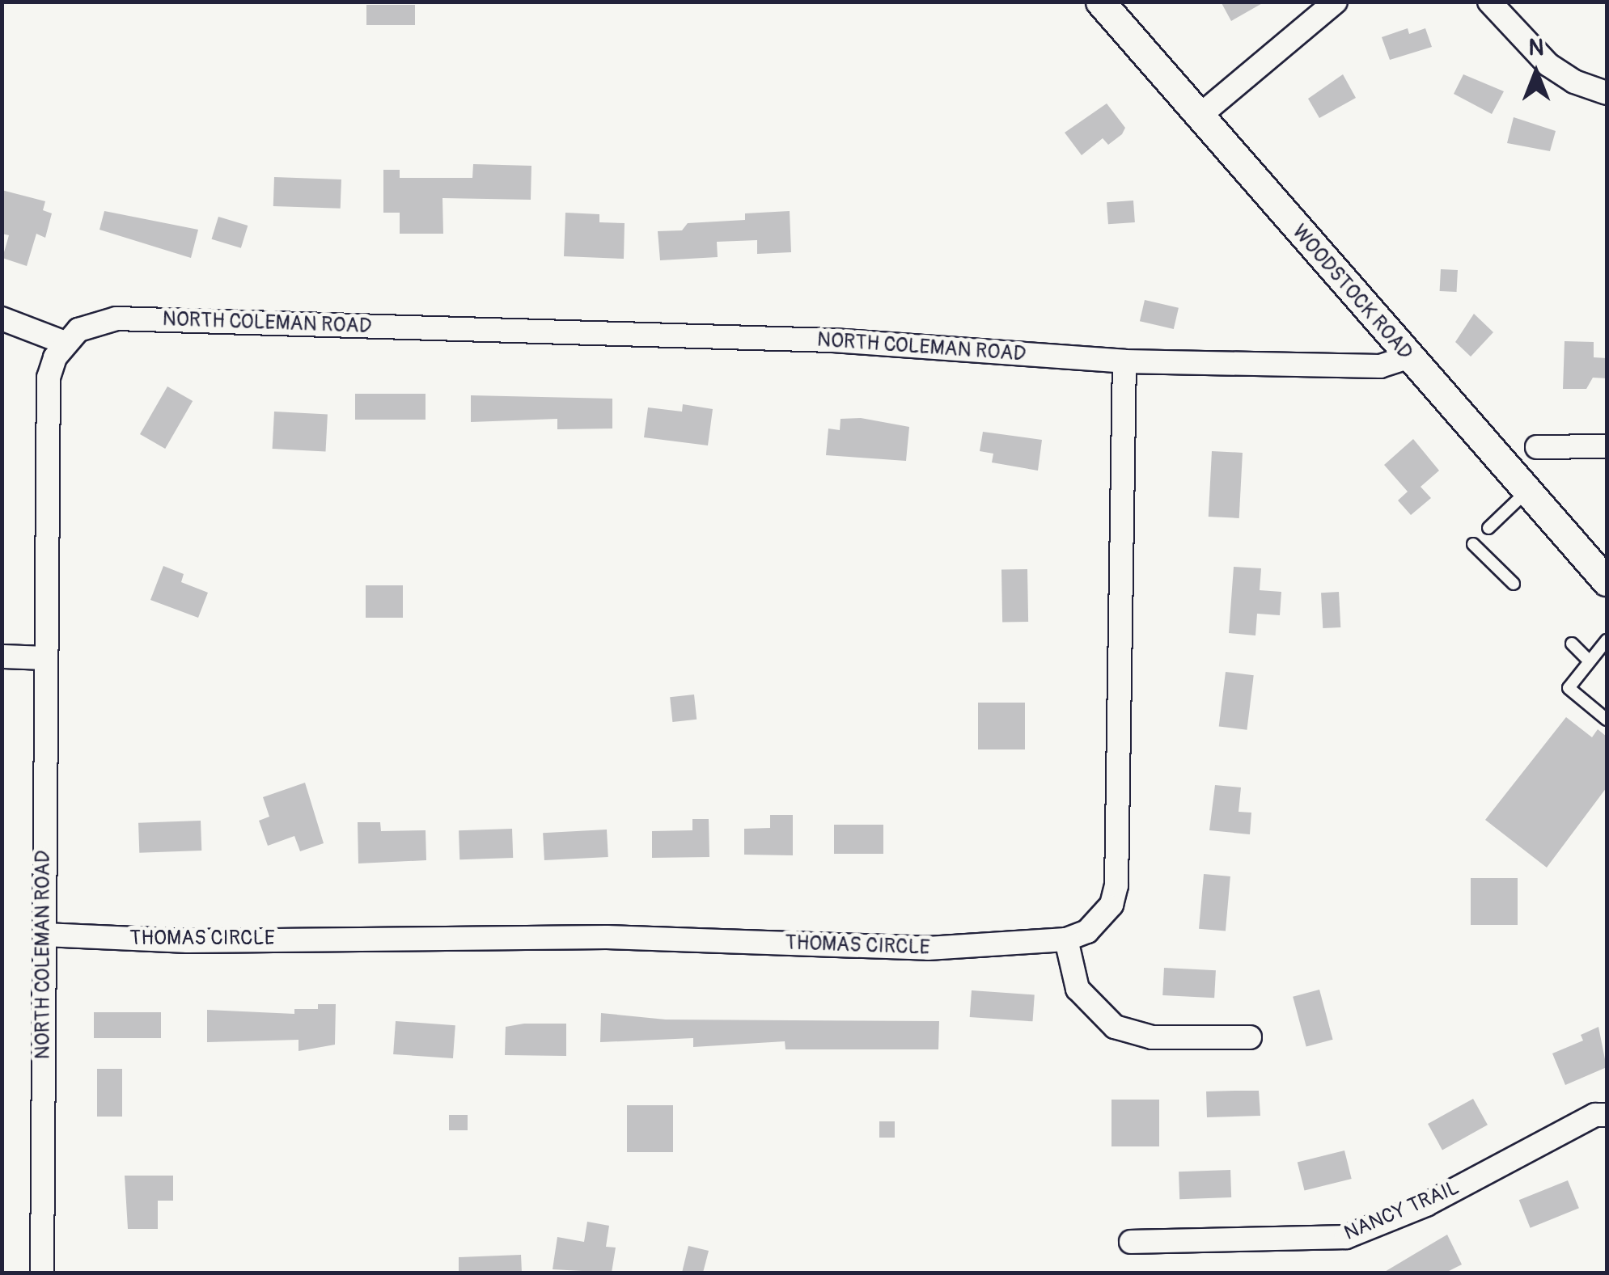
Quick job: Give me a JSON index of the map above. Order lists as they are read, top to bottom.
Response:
{
  "streets": {
    "street": [
      "WOODSTOCK ROAD",
      "NORTH COLEMAN ROAD",
      "THOMAS CIRCLE",
      "NANCY TRAIL"
    ]
  },
  "crossings": [
    ["WOODSTOCK ROAD", "NORTH COLEMAN ROAD"],
    ["NORTH COLEMAN ROAD", "THOMAS CIRCLE"]
  ],
  "north": "top"
}
